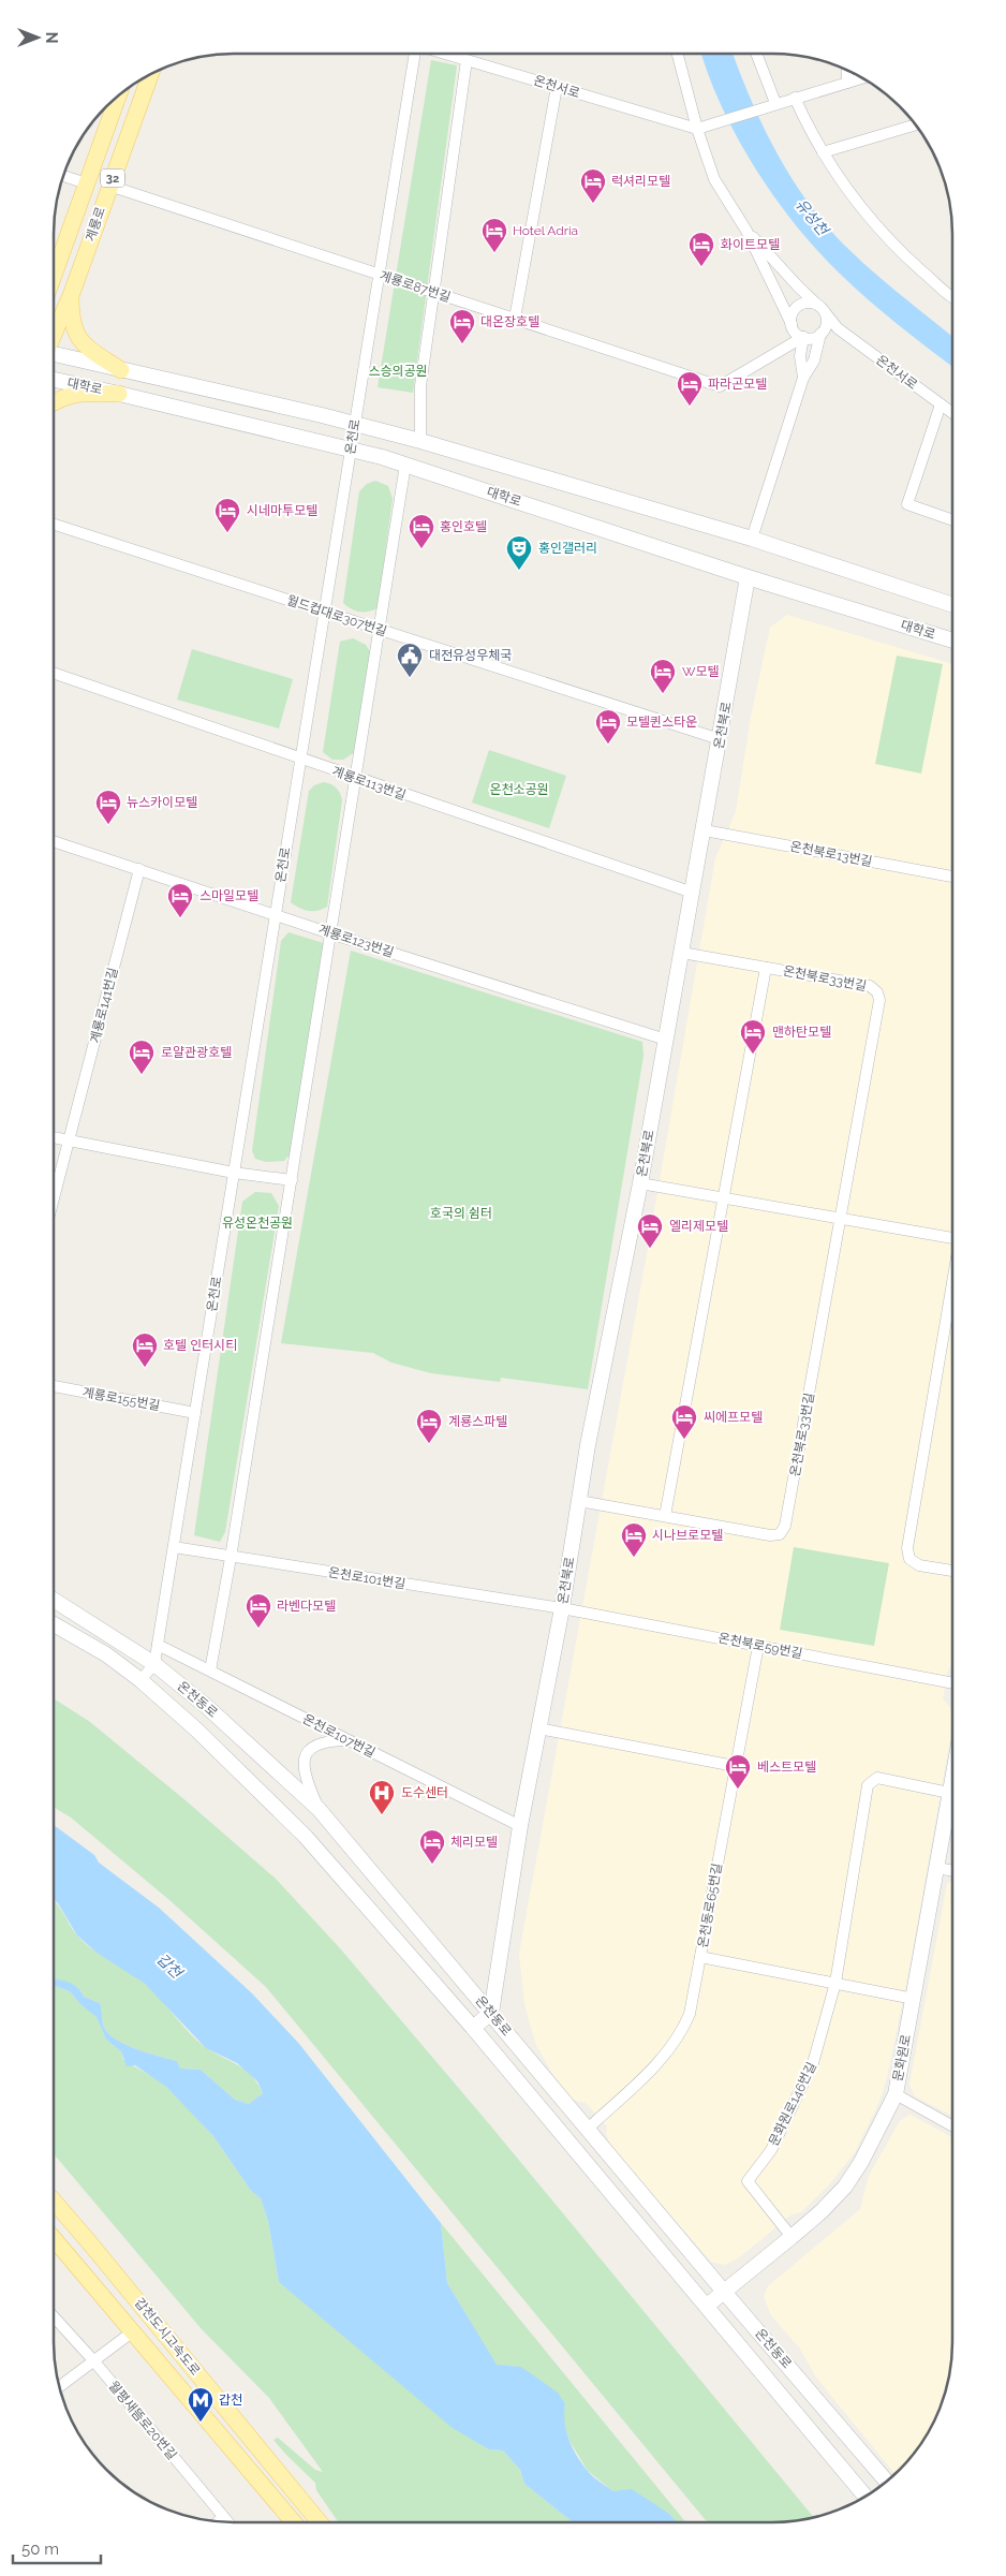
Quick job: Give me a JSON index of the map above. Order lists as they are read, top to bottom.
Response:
{
  "streets": {
    "main road": ["32", "계룡로", "갑천도시고속도로"],
    "street": [
      "온천서로",
      "계룡로87번길",
      "대학로",
      "온천로",
      "월드컵대로307번길",
      "온천북로",
      "계룡로113번길",
      "온천북로13번길",
      "계룡로123번길",
      "온천북로33번길",
      "계룡로141번길",
      "계룡로155번길",
      "온천로101번길",
      "온천북로59번길",
      "온천동로",
      "온천로107번길",
      "온천동로65번길",
      "문화원로",
      "문화원로146번길",
      "월평새뜸로20번길"
    ]
  },
  "crossings": [
    ["온천서로", "계룡로87번길"],
    ["계룡로", "계룡로87번길"],
    ["계룡로87번길", "온천로"],
    ["대학로", "온천로"],
    ["대학로", "온천북로"],
    ["온천로", "월드컵대로307번길"],
    ["온천로", "계룡로113번길"],
    ["온천로", "계룡로123번길"],
    ["온천로", "계룡로155번길"],
    ["온천로", "온천로101번길"],
    ["온천로", "온천동로"],
    ["온천로", "온천로107번길"],
    ["월드컵대로307번길", "온천북로"],
    ["온천북로", "계룡로113번길"],
    ["온천북로", "온천북로13번길"],
    ["온천북로", "계룡로123번길"],
    ["온천북로", "온천북로33번길"],
    ["온천북로", "온천로101번길"],
    ["온천북로", "온천북로59번길"],
    ["온천북로", "온천동로"],
    ["온천북로", "온천로107번길"],
    ["계룡로123번길", "계룡로141번길"],
    ["온천로101번길", "온천북로59번길"],
    ["온천북로59번길", "온천동로65번길"],
    ["온천동로", "온천동로65번길"],
    ["온천동로", "문화원로"],
    ["문화원로", "문화원로146번길"]
  ],
  "water": ["유성천", "갑천"],
  "parks": [
    "스승의공원",
    "온천소공원",
    "호국의 쉼터",
    "유성온천공원"
  ],
  "places": {
    "hotel": [
      "럭셔리모텔",
      "Hotel Adria",
      "화이트모텔",
      "대온장호텔",
      "파라곤모텔",
      "시네마투모텔",
      "홍인호텔",
      "W모텔",
      "모텔퀸스타운",
      "뉴스카이모텔",
      "스마일모텔",
      "맨하탄모텔",
      "로얄관광호텔",
      "엘리제모텔",
      "호텔 인터시티",
      "씨에프모텔",
      "계룡스파텔",
      "시나브로모텔",
      "라벤다모텔",
      "베스트모텔",
      "체리모텔"
    ],
    "theatre": ["홍인갤러리"],
    "public building": ["대전유성우체국"],
    "hospital": ["도수센터"],
    "metro station": ["갑천"]
  },
  "scale_bar": "50 m",
  "north": "right"
}
